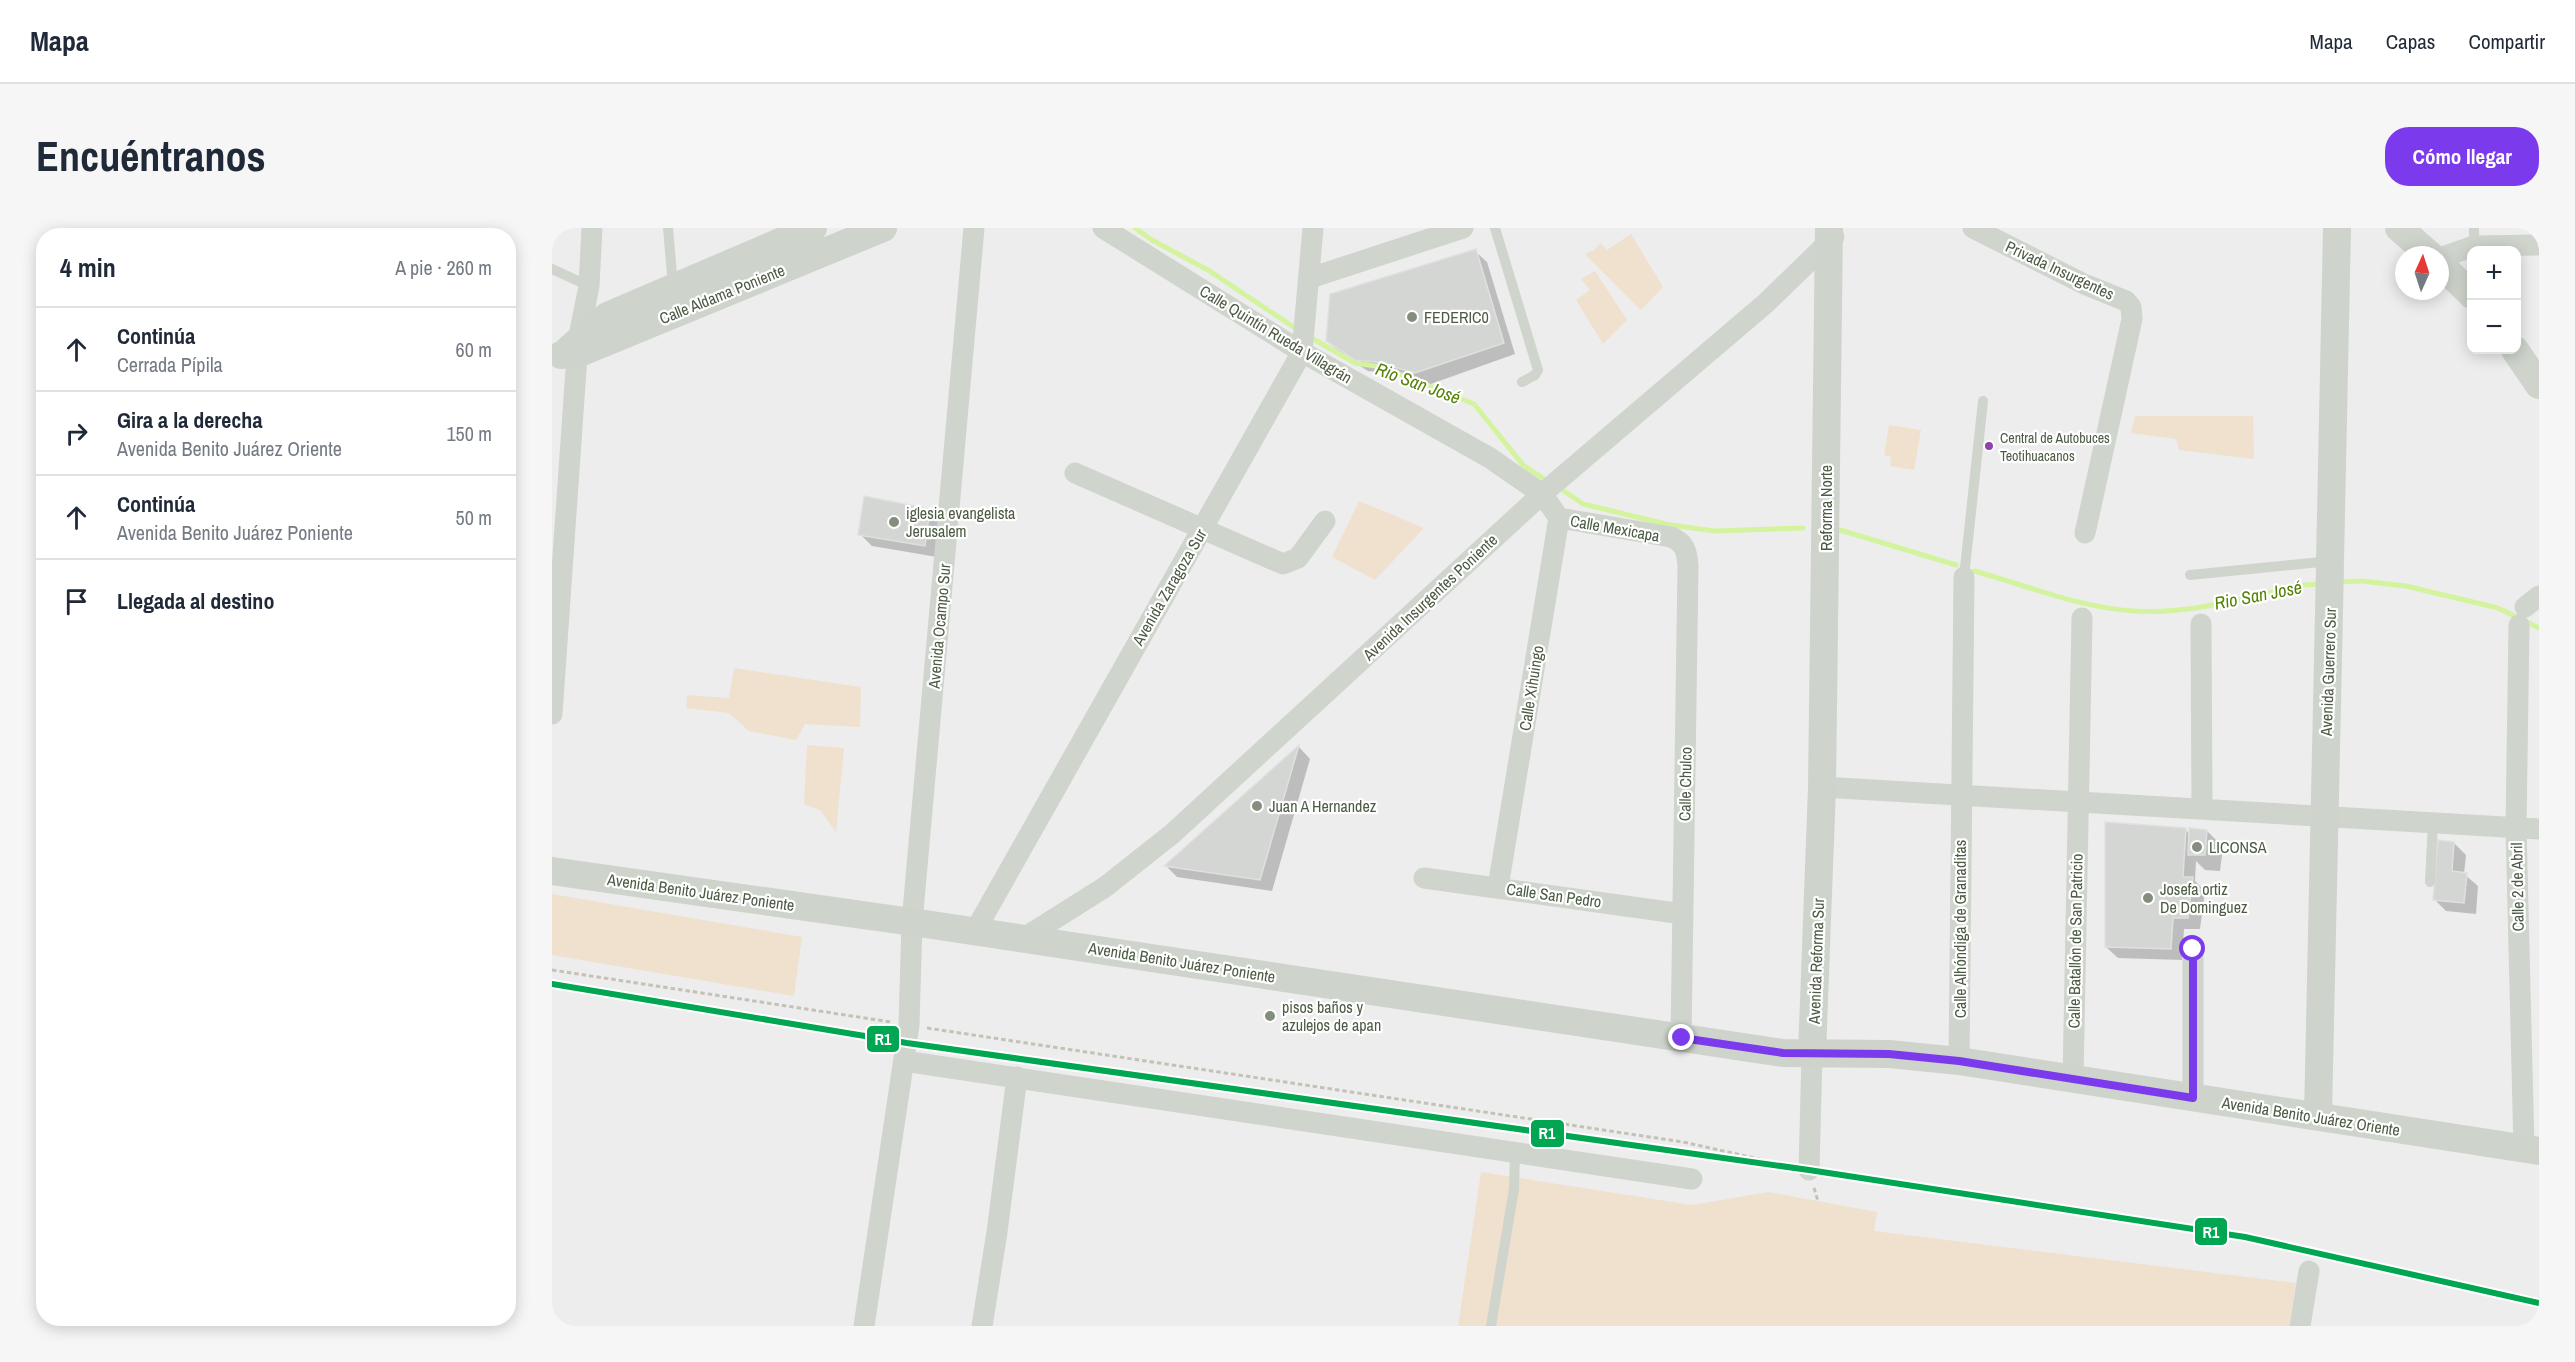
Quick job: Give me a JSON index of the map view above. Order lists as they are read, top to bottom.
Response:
{
  "streets": {
    "main road": [
      "Calle Aldama Poniente",
      "Reforma Norte",
      "Avenida Guerrero Sur",
      "Avenida Benito Juárez Poniente",
      "Avenida Reforma Sur",
      "Avenida Benito Juárez Oriente"
    ],
    "street": [
      "Privada Insurgentes",
      "Calle Quintín Rueda Villagrán",
      "Calle Mexicapa",
      "Avenida Zaragoza Sur",
      "Avenida Insurgentes Poniente",
      "Avenida Ocampo Sur",
      "Calle Xihuingo",
      "Calle Chulco",
      "Calle 2 de Abril",
      "Calle San Pedro",
      "Calle Alhóndiga de Granaditas",
      "Calle Batallón de San Patricio"
    ]
  },
  "crossings": [
    ["Calle Quintín Rueda Villagrán", "Avenida Zaragoza Sur"],
    ["Calle Quintín Rueda Villagrán", "Avenida Insurgentes Poniente"],
    ["Reforma Norte", "Avenida Insurgentes Poniente"],
    ["Reforma Norte", "Avenida Reforma Sur"],
    ["Calle Mexicapa", "Calle Xihuingo"],
    ["Calle Mexicapa", "Calle Chulco"],
    ["Avenida Zaragoza Sur", "Avenida Benito Juárez Poniente"],
    ["Avenida Insurgentes Poniente", "Avenida Benito Juárez Poniente"],
    ["Avenida Ocampo Sur", "Avenida Benito Juárez Poniente"],
    ["Avenida Guerrero Sur", "Avenida Benito Juárez Oriente"],
    ["Calle Xihuingo", "Calle San Pedro"],
    ["Calle Chulco", "Avenida Benito Juárez Poniente"],
    ["Calle Chulco", "Calle San Pedro"],
    ["Calle 2 de Abril", "Avenida Benito Juárez Oriente"],
    ["Avenida Benito Juárez Poniente", "Avenida Reforma Sur"],
    ["Avenida Benito Juárez Poniente", "Avenida Benito Juárez Oriente"],
    ["Calle Alhóndiga de Granaditas", "Avenida Benito Juárez Oriente"],
    ["Calle Batallón de San Patricio", "Avenida Benito Juárez Oriente"],
    ["Avenida Reforma Sur", "Avenida Benito Juárez Oriente"]
  ],
  "water": ["Rio San José"],
  "places": [
    "FEDERIC0",
    "Central de Autobuces Teotihuacanos",
    "iglesia evangelista Jerusalem",
    "Juan A Hernandez",
    "LICONSA",
    "Josefa ortiz De Dominguez",
    "pisos baños y azulejos de apan"
  ],
  "lines": ["transit line R1"],
  "north": "top",
  "page": {
    "header": "Mapa",
    "nav": ["Mapa", "Capas", "Compartir"],
    "buttons": "Cómo llegar",
    "title": "Encuéntranos",
    "heading": ["4 min", "A pie · 260 m"],
    "map_buttons": ["+", "−"],
    "list": [
      ["Continúa", "Cerrada Pípila", "60 m"],
      ["Gira a la derecha", "Avenida Benito Juárez Oriente", "150 m"],
      ["Continúa", "Avenida Benito Juárez Poniente", "50 m"],
      "Llegada al destino"
    ]
  }
}
